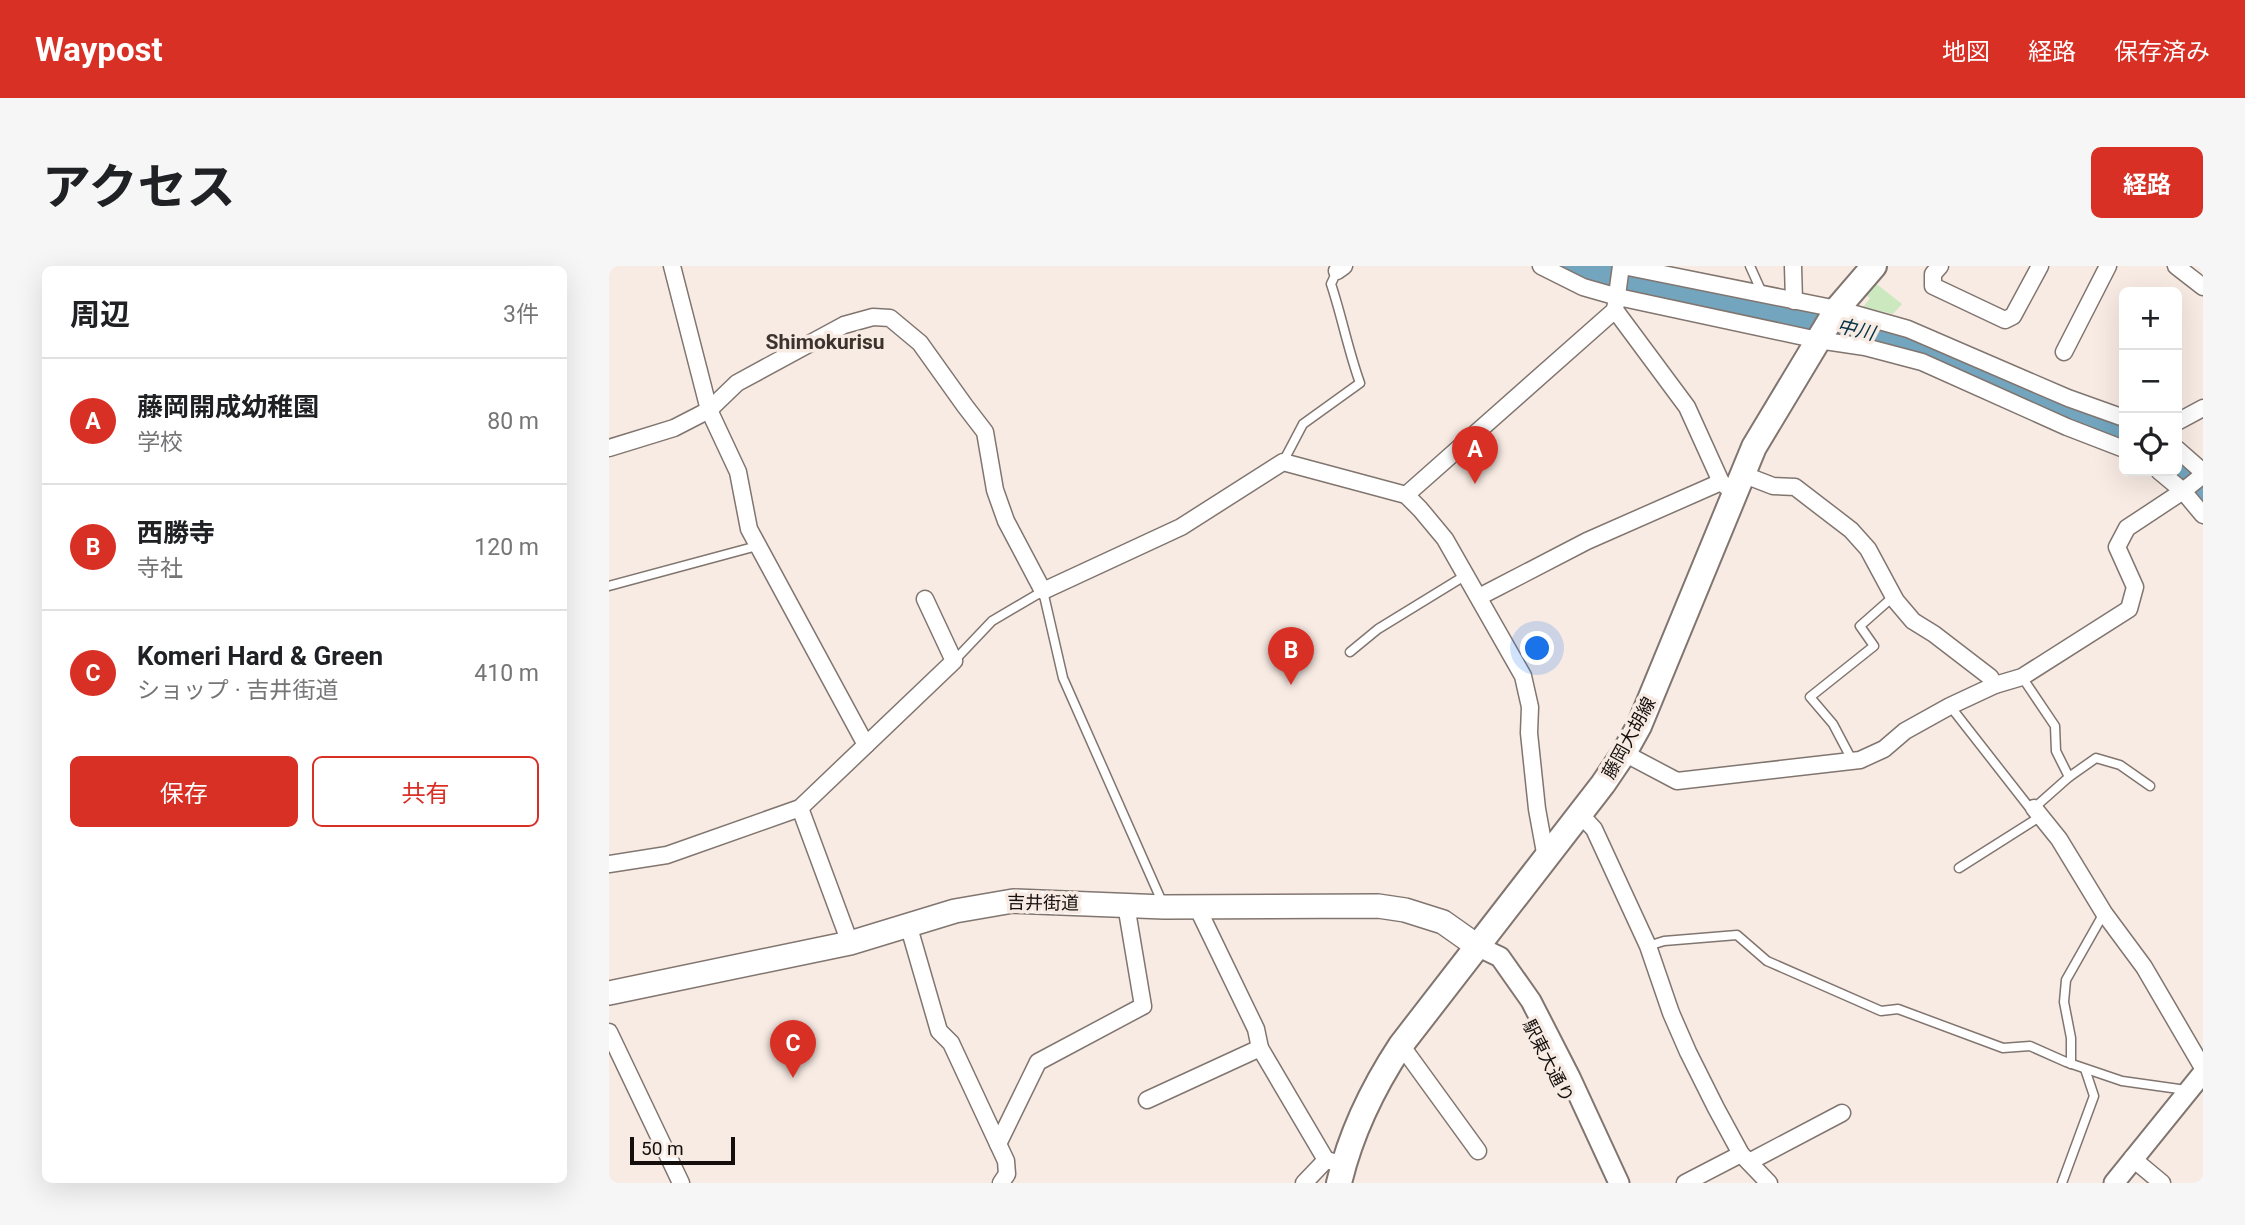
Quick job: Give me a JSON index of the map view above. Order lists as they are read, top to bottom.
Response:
{
  "streets": {
    "main road": ["藤岡大胡線", "吉井街道"],
    "street": ["駅東大通り"]
  },
  "crossings": [
    ["藤岡大胡線", "吉井街道"],
    ["藤岡大胡線", "駅東大通り"],
    ["吉井街道", "駅東大通り"]
  ],
  "districts": ["Shimokurisu"],
  "water": ["中川"],
  "scale_bar": "50 m",
  "page": {
    "header": "Waypost",
    "nav": ["地図", "経路", "保存済み"],
    "title": "アクセス",
    "buttons": [
      "経路",
      ["保存", "共有"]
    ],
    "heading": ["周辺", "3件"],
    "map_buttons": ["+", "−"],
    "list": [
      {
        "mark": "A",
        "name": "藤岡開成幼稚園",
        "note": "学校",
        "value": "80 m"
      },
      {
        "mark": "B",
        "name": "西勝寺",
        "note": "寺社",
        "value": "120 m"
      },
      {
        "mark": "C",
        "name": "Komeri Hard & Green",
        "note": "ショップ · 吉井街道",
        "value": "410 m"
      }
    ],
    "pins": ["A", "B", "C"],
    "scale": "50 m"
  }
}
